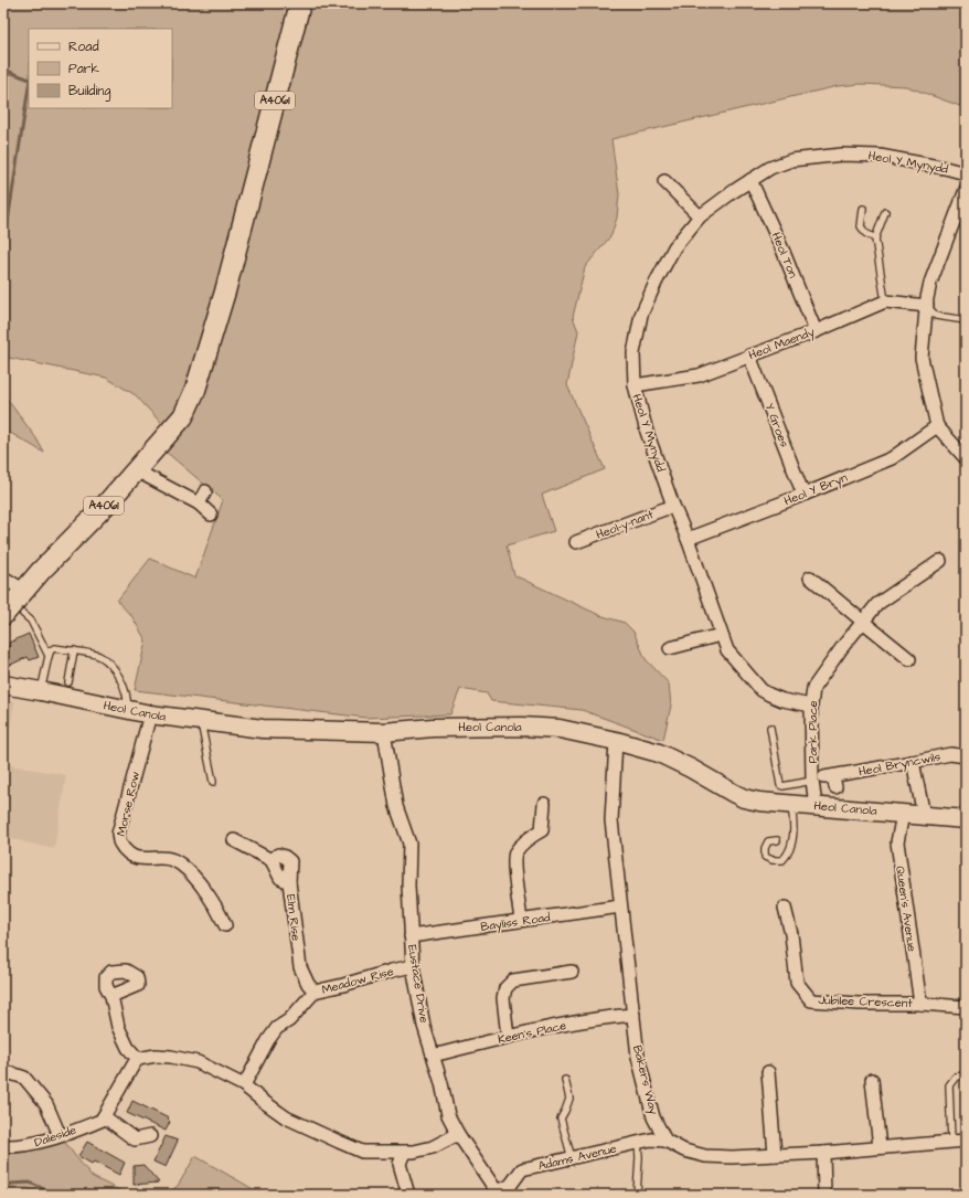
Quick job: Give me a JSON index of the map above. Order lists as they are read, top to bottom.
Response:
{
  "streets": {
    "main road": ["A4061"],
    "street": [
      "Heol Y Mynydd",
      "Heol Ton",
      "Heol Maendy",
      "Y Groes",
      "Heol Y Bryn",
      "Heol-y-nant",
      "Heol Canola",
      "Park Place",
      "Heol Bryncwils",
      "Morse Row",
      "Queen's Avenue",
      "Elm Rise",
      "Bayliss Road",
      "Meadow Rise",
      "Eustace Drive",
      "Jubilee Crescent",
      "Keen's Place",
      "Bakers Way",
      "Daleside",
      "Adams Avenue"
    ]
  },
  "crossings": [
    ["Heol Y Mynydd", "Heol Ton"],
    ["Heol Y Mynydd", "Heol Maendy"],
    ["Heol Y Mynydd", "Heol Y Bryn"],
    ["Heol Y Mynydd", "Heol-y-nant"],
    ["Heol Y Mynydd", "Park Place"],
    ["Heol Ton", "Heol Maendy"],
    ["Heol Maendy", "Y Groes"],
    ["Y Groes", "Heol Y Bryn"],
    ["Heol Canola", "Park Place"],
    ["Heol Canola", "Morse Row"],
    ["Heol Canola", "Queen's Avenue"],
    ["Heol Canola", "Eustace Drive"],
    ["Heol Canola", "Bakers Way"],
    ["Park Place", "Heol Bryncwils"],
    ["Queen's Avenue", "Jubilee Crescent"],
    ["Elm Rise", "Meadow Rise"],
    ["Bayliss Road", "Eustace Drive"],
    ["Bayliss Road", "Bakers Way"],
    ["Meadow Rise", "Eustace Drive"],
    ["Eustace Drive", "Keen's Place"],
    ["Eustace Drive", "Adams Avenue"],
    ["Keen's Place", "Bakers Way"],
    ["Bakers Way", "Adams Avenue"]
  ],
  "legend": ["Road", "Park", "Building"]
}
